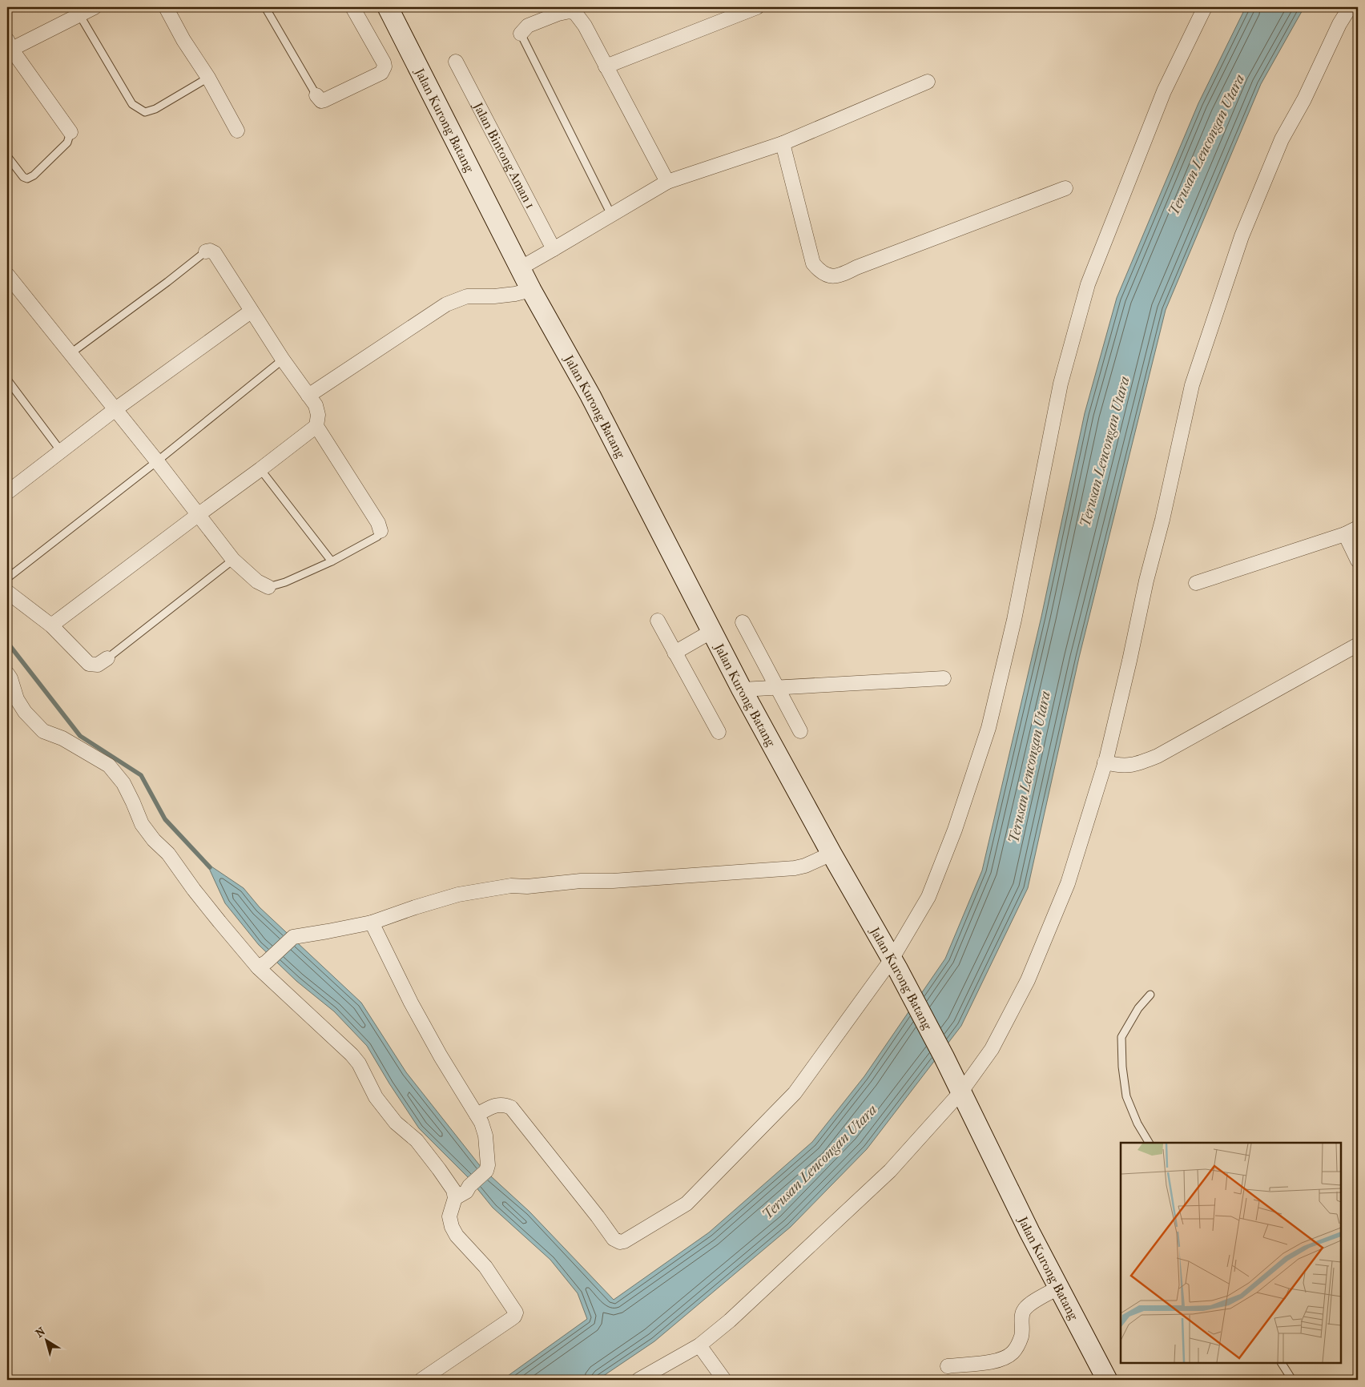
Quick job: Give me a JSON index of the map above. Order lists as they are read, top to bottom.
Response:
{
  "streets": {
    "street": ["Jalan Kurong Batang", "Jalan Bintong Aman 1"]
  },
  "water": ["Terusan Lencongan Utara"],
  "north": "top left"
}
